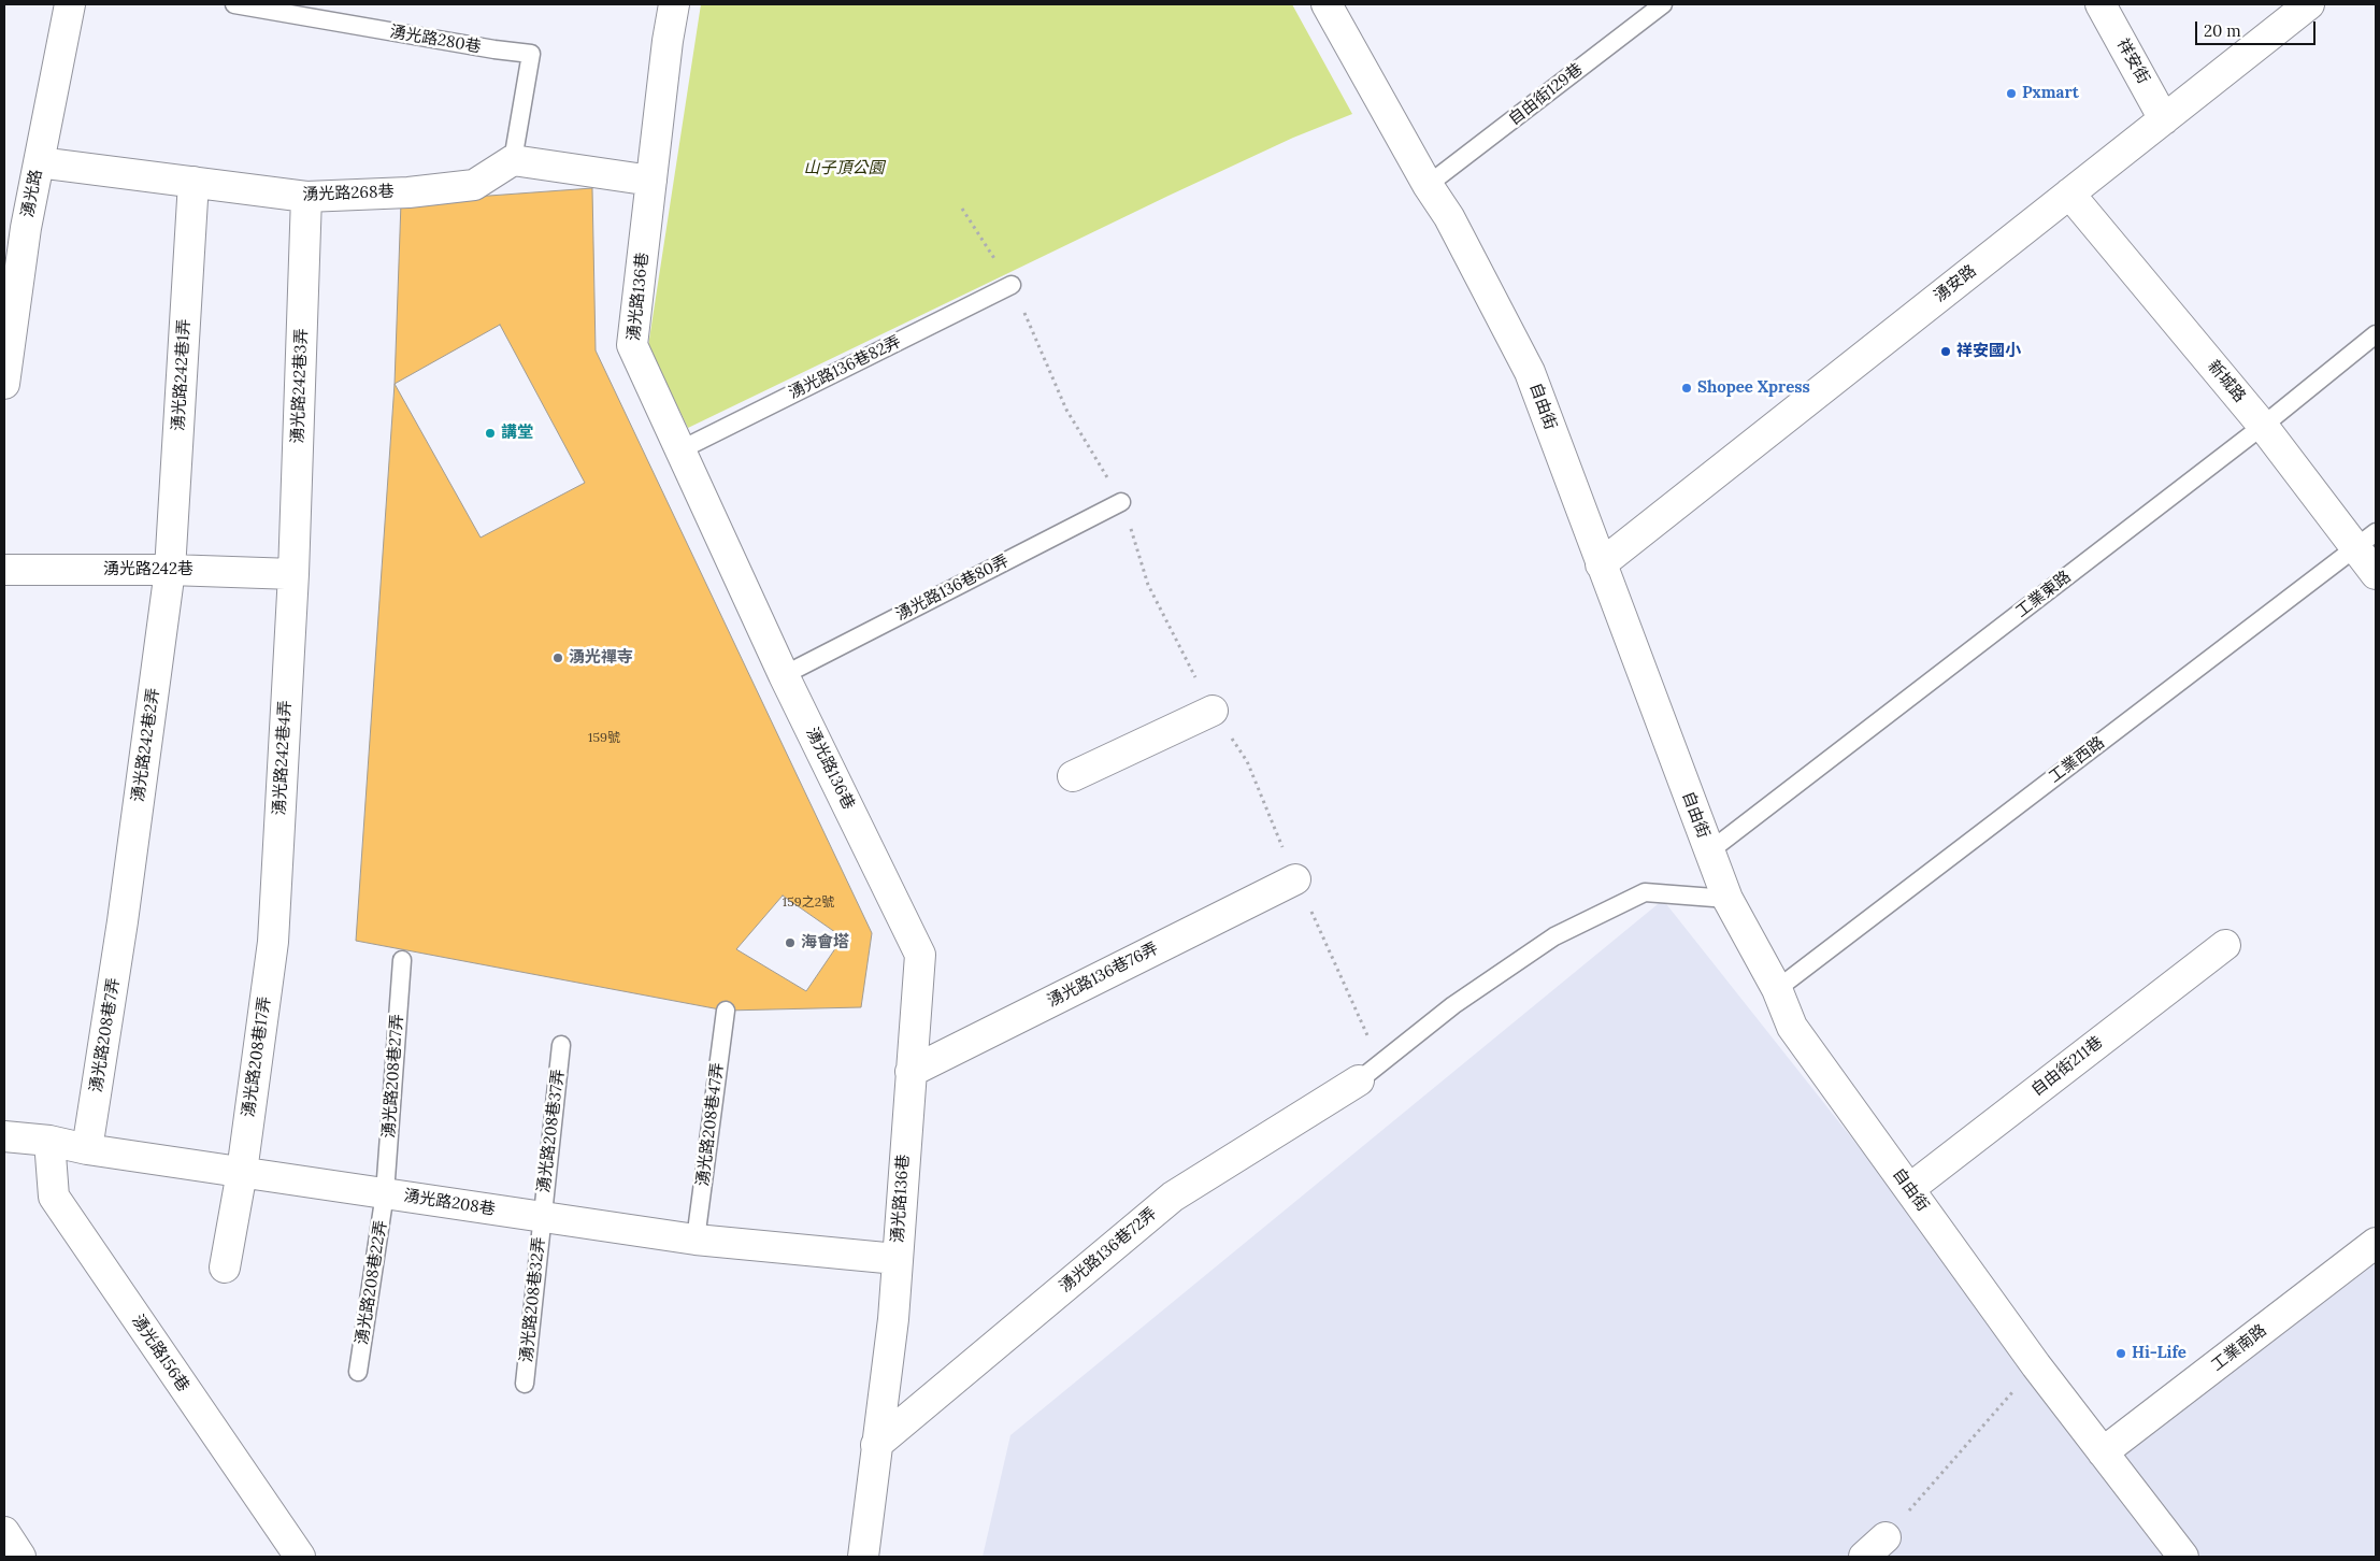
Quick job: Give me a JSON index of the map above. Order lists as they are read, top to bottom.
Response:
{
  "streets": {
    "street": [
      "祥安街",
      "湧光路",
      "湧光路268巷",
      "湧安路",
      "湧光路136巷",
      "湧光路242巷1弄",
      "新城路",
      "湧光路242巷3弄",
      "自由街",
      "湧光路242巷",
      "湧光路242巷2弄",
      "湧光路242巷4弄",
      "湧光路136巷76弄",
      "湧光路208巷7弄",
      "湧光路208巷17弄",
      "自由街211巷",
      "湧光路208巷",
      "湧光路136巷72弄",
      "工業南路",
      "湧光路156巷"
    ],
    "lane": [
      "湧光路280巷",
      "自由街129巷",
      "湧光路136巷82弄",
      "湧光路136巷80弄",
      "工業東路",
      "工業西路",
      "湧光路208巷27弄",
      "湧光路208巷47弄",
      "湧光路208巷37弄",
      "湧光路208巷22弄",
      "湧光路208巷32弄"
    ]
  },
  "crossings": [
    ["湧光路280巷", "湧光路268巷"],
    ["祥安街", "湧安路"],
    ["自由街129巷", "自由街"],
    ["湧光路", "湧光路268巷"],
    ["湧光路268巷", "湧光路242巷1弄"],
    ["湧光路268巷", "湧光路242巷3弄"],
    ["湧安路", "新城路"],
    ["湧安路", "自由街"],
    ["湧光路136巷", "湧光路136巷82弄"],
    ["湧光路136巷", "湧光路136巷80弄"],
    ["湧光路136巷", "湧光路136巷76弄"],
    ["湧光路136巷", "湧光路208巷"],
    ["湧光路136巷", "湧光路136巷72弄"],
    ["湧光路242巷1弄", "湧光路242巷"],
    ["湧光路242巷1弄", "湧光路242巷2弄"],
    ["新城路", "工業東路"],
    ["新城路", "工業西路"],
    ["湧光路242巷3弄", "湧光路242巷"],
    ["湧光路242巷3弄", "湧光路242巷4弄"],
    ["自由街", "工業東路"],
    ["自由街", "工業西路"],
    ["自由街", "自由街211巷"],
    ["自由街", "工業南路"],
    ["湧光路242巷", "湧光路242巷2弄"],
    ["湧光路242巷", "湧光路242巷4弄"],
    ["湧光路242巷2弄", "湧光路208巷7弄"],
    ["湧光路242巷4弄", "湧光路208巷17弄"],
    ["湧光路208巷7弄", "湧光路208巷"],
    ["湧光路208巷17弄", "湧光路208巷"],
    ["湧光路208巷27弄", "湧光路208巷"],
    ["湧光路208巷27弄", "湧光路208巷22弄"],
    ["湧光路208巷47弄", "湧光路208巷"],
    ["湧光路208巷37弄", "湧光路208巷"],
    ["湧光路208巷37弄", "湧光路208巷32弄"],
    ["湧光路208巷", "湧光路208巷22弄"],
    ["湧光路208巷", "湧光路208巷32弄"],
    ["湧光路208巷", "湧光路156巷"]
  ],
  "parks": ["山子頂公園"],
  "places": [
    "Pxmart",
    "祥安國小",
    "Shopee Xpress",
    "講堂",
    "湧光禪寺",
    "海會塔",
    "Hi-Life"
  ],
  "house_numbers": ["159號", "159之2號"],
  "scale_bar": "20 m"
}
